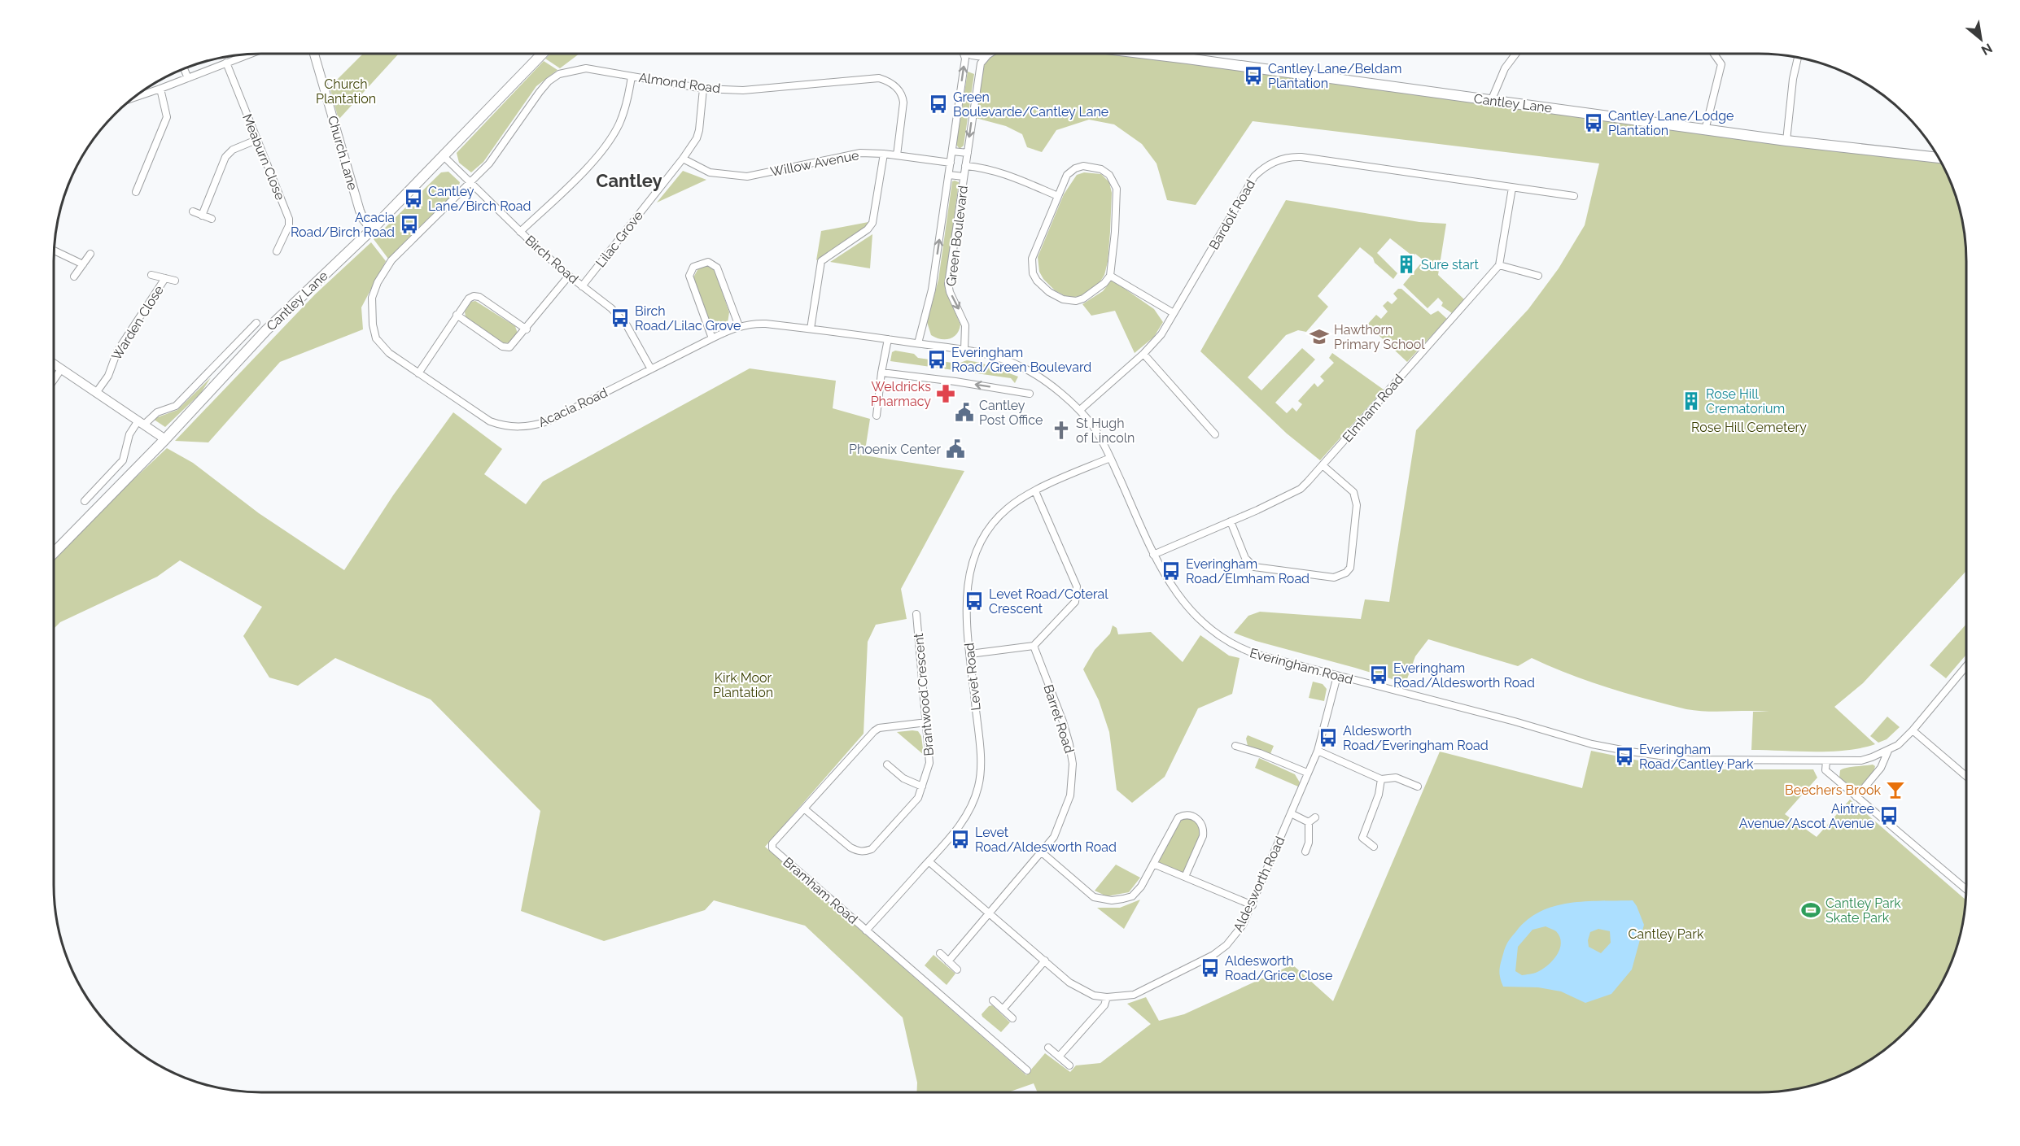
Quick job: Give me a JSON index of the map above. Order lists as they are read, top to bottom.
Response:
{
  "streets": {
    "main road": ["Cantley Lane"],
    "street": [
      "Almond Road",
      "Church Lane",
      "Meaburn Close",
      "Willow Avenue",
      "Bardolf Road",
      "Green Boulevard",
      "Lilac Grove",
      "Birch Road",
      "Warden Close",
      "Acacia Road",
      "Elmham Road",
      "Everingham Road",
      "Levet Road",
      "Brantwood Crescent",
      "Barret Road",
      "Aldesworth Road",
      "Bramham Road"
    ]
  },
  "crossings": [
    ["Almond Road", "Willow Avenue"],
    ["Almond Road", "Lilac Grove"],
    ["Almond Road", "Birch Road"],
    ["Almond Road", "Acacia Road"],
    ["Cantley Lane", "Church Lane"],
    ["Cantley Lane", "Birch Road"],
    ["Willow Avenue", "Green Boulevard"],
    ["Willow Avenue", "Lilac Grove"],
    ["Bardolf Road", "Everingham Road"],
    ["Green Boulevard", "Acacia Road"],
    ["Green Boulevard", "Everingham Road"],
    ["Lilac Grove", "Birch Road"],
    ["Birch Road", "Acacia Road"],
    ["Acacia Road", "Everingham Road"],
    ["Elmham Road", "Everingham Road"],
    ["Everingham Road", "Levet Road"],
    ["Everingham Road", "Aldesworth Road"],
    ["Levet Road", "Aldesworth Road"],
    ["Levet Road", "Bramham Road"],
    ["Brantwood Crescent", "Bramham Road"],
    ["Barret Road", "Aldesworth Road"]
  ],
  "districts": ["Cantley"],
  "parks": [
    "Church Plantation",
    "Rose Hill Cemetery",
    "Kirk Moor Plantation",
    "Cantley Park"
  ],
  "places": {
    "bus stop": [
      "Cantley Lane/Beldam Plantation",
      "Green Boulevarde/Cantley Lane",
      "Cantley Lane/Lodge Plantation",
      "Cantley Lane/Birch Road",
      "Acacia Road/Birch Road",
      "Birch Road/Lilac Grove",
      "Everingham Road/Green Boulevard",
      "Everingham Road/Elmham Road",
      "Levet Road/Coteral Crescent",
      "Everingham Road/Aldesworth Road",
      "Aldesworth Road/Everingham Road",
      "Everingham Road/Cantley Park",
      "Aintree Avenue/Ascot Avenue",
      "Levet Road/Aldesworth Road",
      "Aldesworth Road/Grice Close"
    ],
    "building": ["Sure start", "Rose Hill Crematorium"],
    "school or university": ["Hawthorn Primary School"],
    "pharmacy": ["Weldricks Pharmacy"],
    "public building": ["Cantley Post Office", "Phoenix Center"],
    "church": ["St Hugh of Lincoln"],
    "bar": ["Beechers Brook"],
    "sports": ["Cantley Park Skate Park"]
  },
  "north": "bottom right"
}
